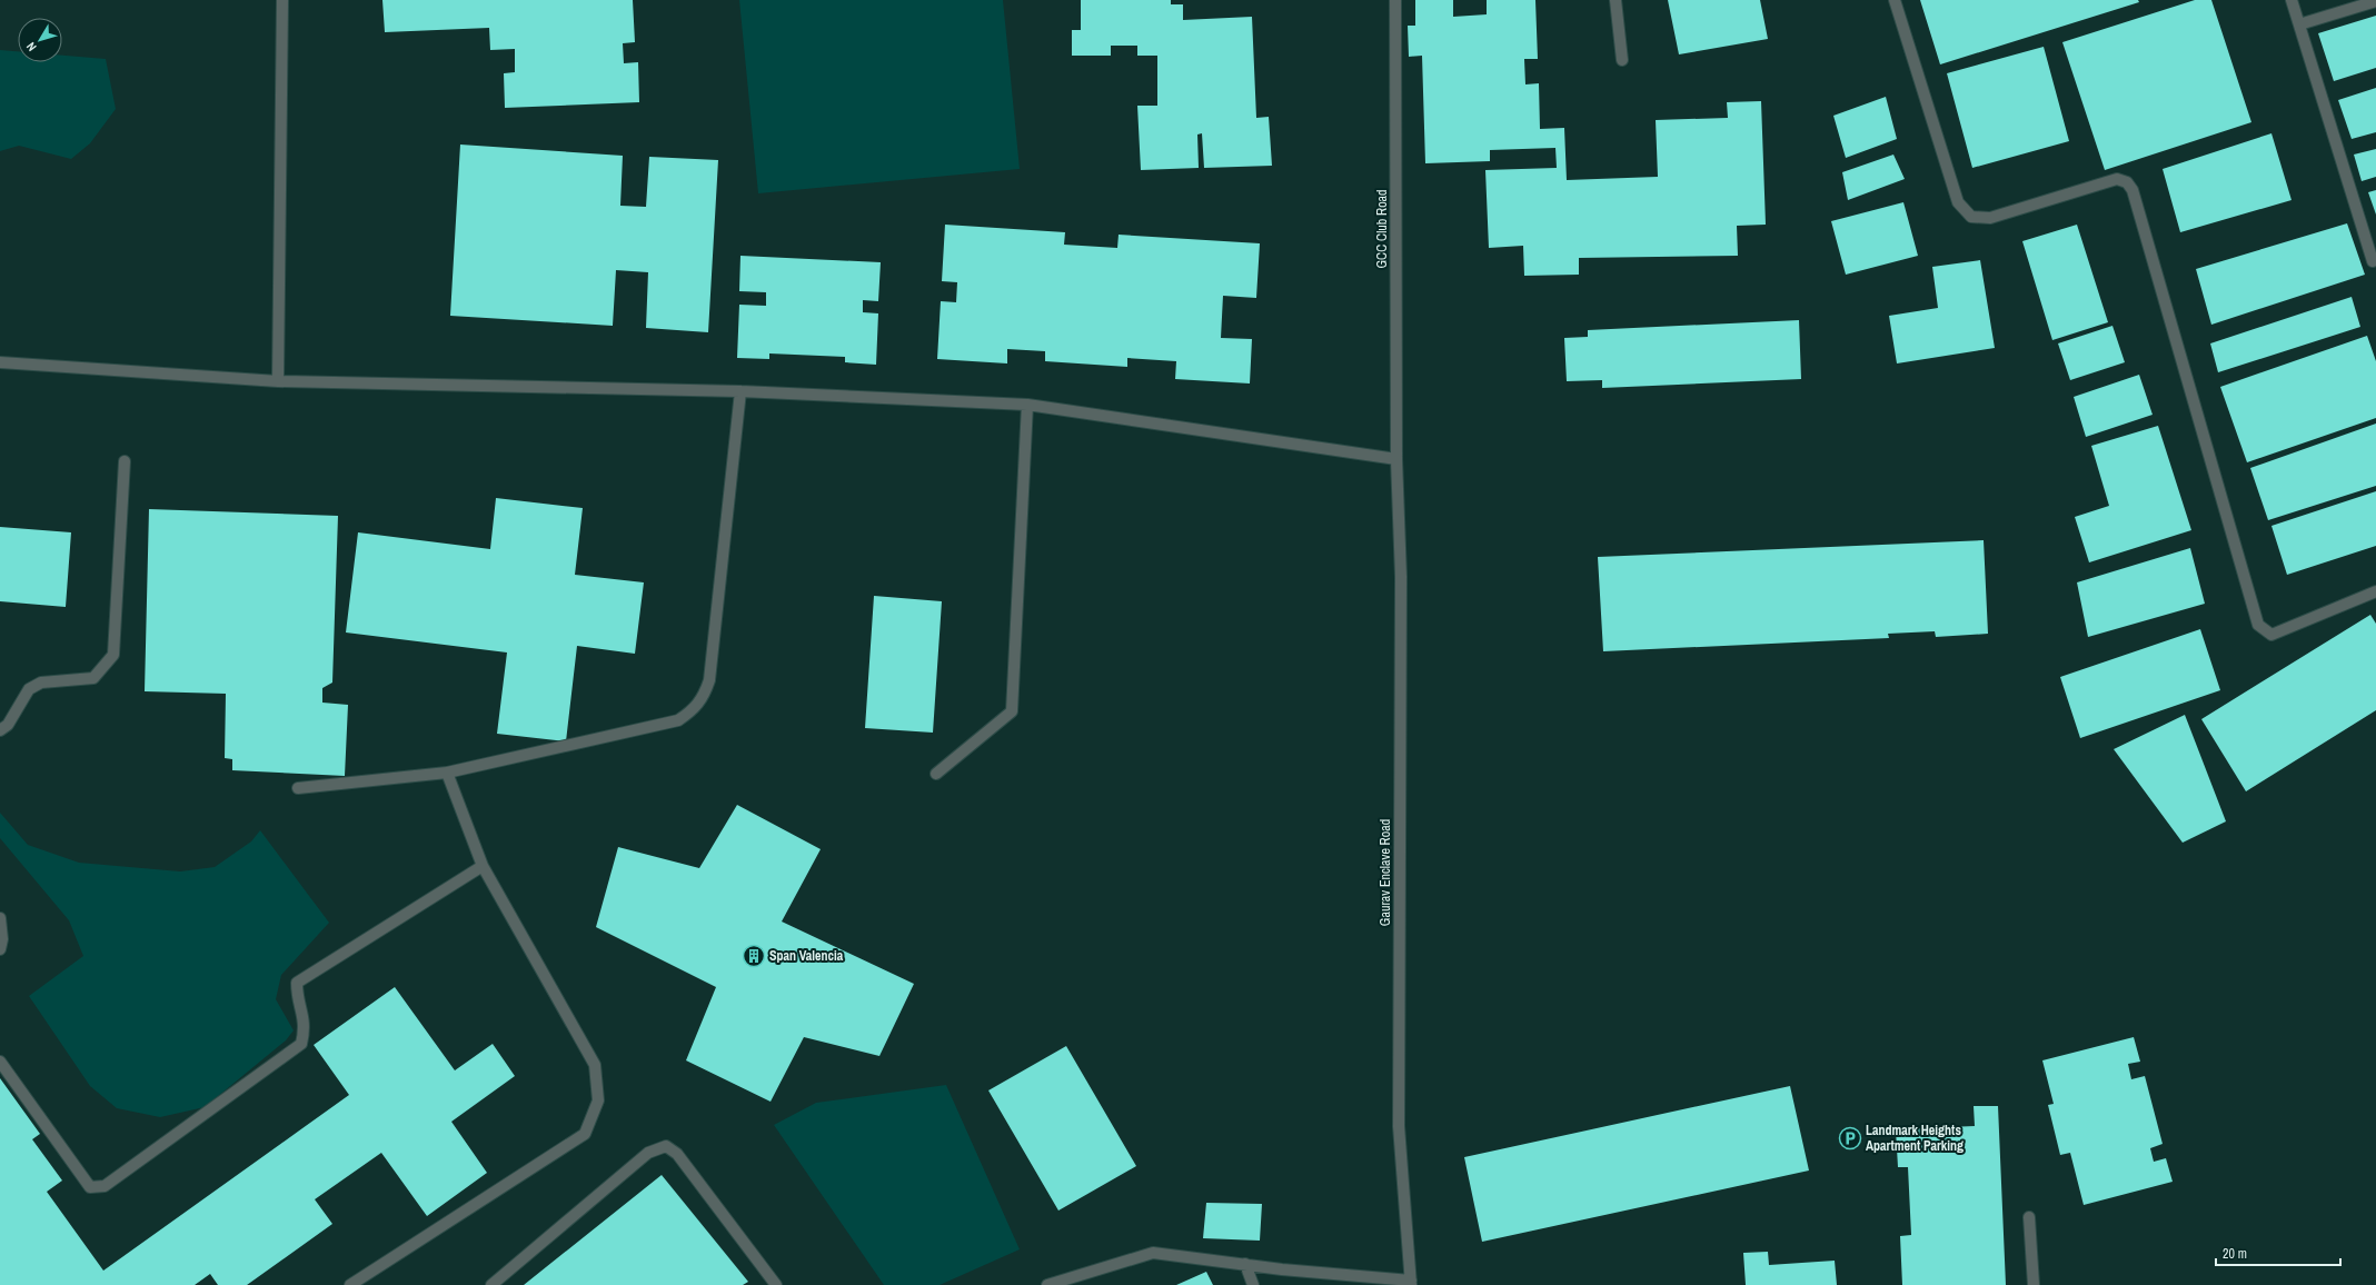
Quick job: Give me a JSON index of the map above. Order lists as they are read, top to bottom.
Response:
{
  "streets": {
    "street": ["GCC Club Road", "Gaurav Enclave Road"]
  },
  "crossings": [
    ["GCC Club Road", "Gaurav Enclave Road"]
  ],
  "places": {
    "building": ["Span Valencia"],
    "parking": ["Landmark Heights Apartment Parking"]
  },
  "scale_bar": "20 m",
  "north": "bottom left"
}
